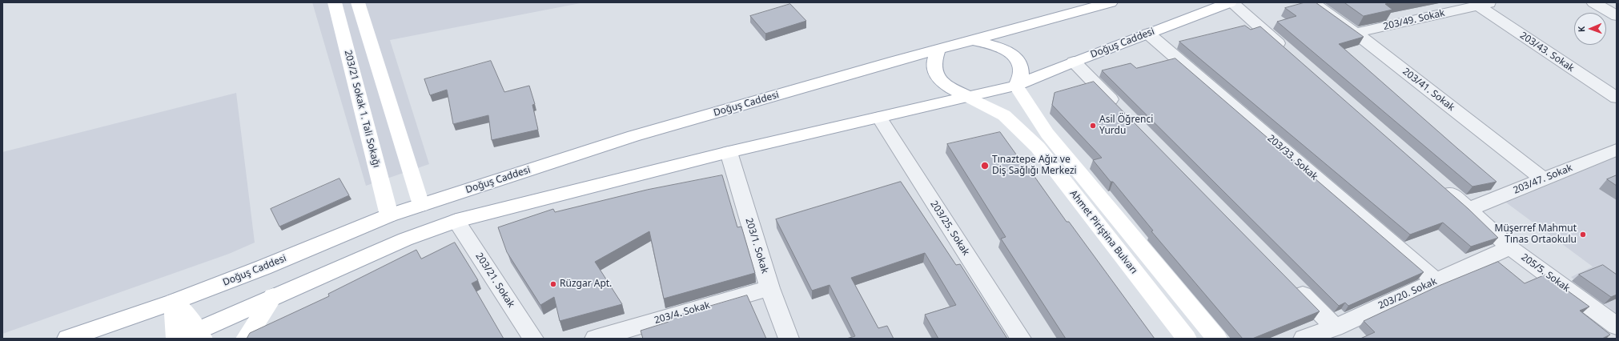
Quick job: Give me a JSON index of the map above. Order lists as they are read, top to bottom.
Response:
{
  "streets": {
    "main road": ["Doğuş Caddesi", "203/21 Sokak 1. Tali Sokağı", "Ahmet Piriştina Bulvarı"],
    "street": [
      "203/49. Sokak",
      "203/43. Sokak",
      "203/41. Sokak",
      "203/33. Sokak",
      "203/47. Sokak",
      "203/25. Sokak",
      "203/1. Sokak",
      "205/5. Sokak",
      "203/21. Sokak",
      "203/20. Sokak",
      "203/4. Sokak"
    ]
  },
  "crossings": [
    ["203/49. Sokak", "203/43. Sokak"],
    ["203/49. Sokak", "203/41. Sokak"],
    ["Doğuş Caddesi", "203/21 Sokak 1. Tali Sokağı"],
    ["Doğuş Caddesi", "203/33. Sokak"],
    ["Doğuş Caddesi", "Ahmet Piriştina Bulvarı"],
    ["203/41. Sokak", "203/47. Sokak"],
    ["203/33. Sokak", "203/20. Sokak"],
    ["203/47. Sokak", "205/5. Sokak"],
    ["203/1. Sokak", "203/4. Sokak"],
    ["205/5. Sokak", "203/20. Sokak"]
  ],
  "places": [
    "Asil Öğrenci Yurdu",
    "Tınaztepe Ağız ve Diş Sağlığı Merkezi",
    "Müşerref Mahmut Tınas Ortaokulu",
    "Rüzgar Apt."
  ],
  "north": "left"
}
